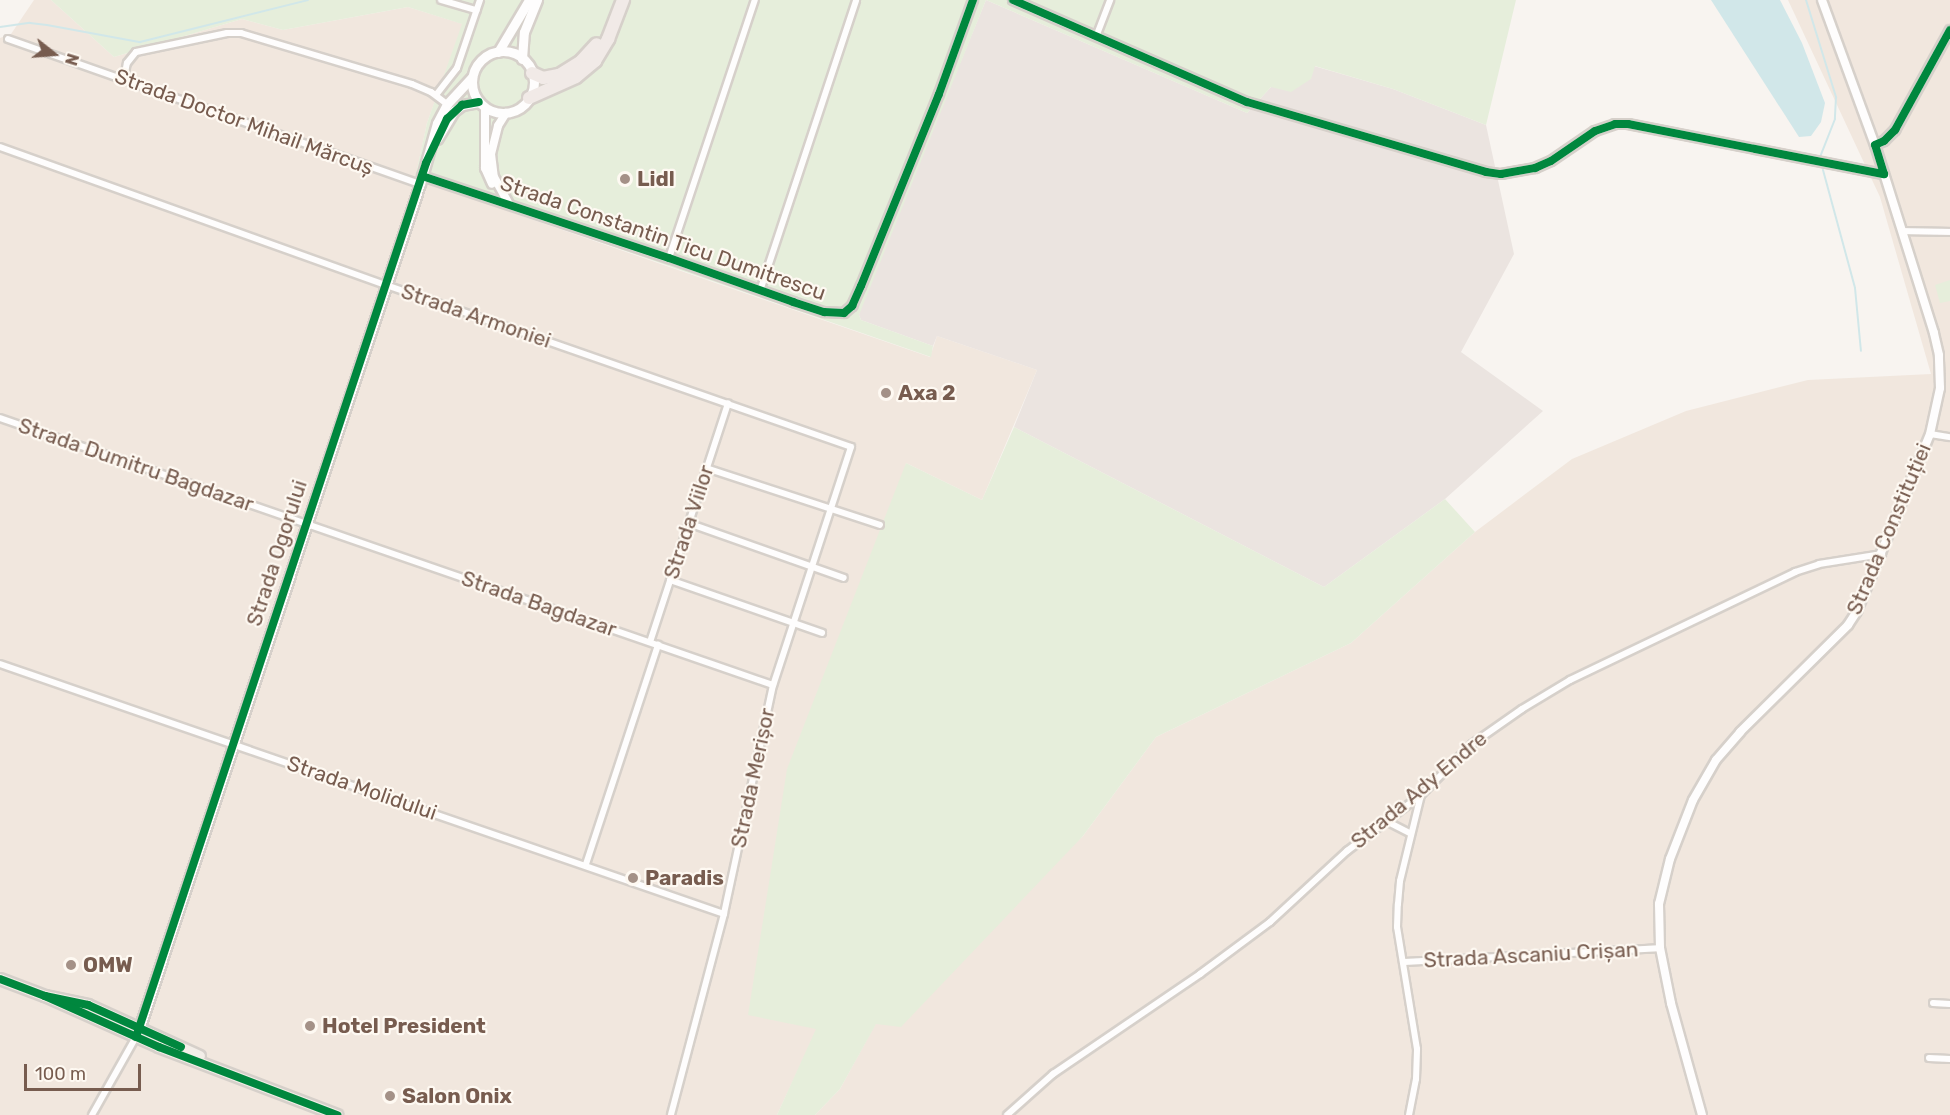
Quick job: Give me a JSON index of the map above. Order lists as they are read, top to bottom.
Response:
{
  "streets": {
    "main road": ["Strada Ogorului"],
    "street": [
      "Strada Doctor Mihail Mărcuș",
      "Strada Constantin Ticu Dumitrescu",
      "Strada Armoniei",
      "Strada Dumitru Bagdazar",
      "Strada Viilor",
      "Strada Constituției",
      "Strada Bagdazar",
      "Strada Merișor",
      "Strada Molidului",
      "Strada Ady Endre",
      "Strada Ascaniu Crișan"
    ]
  },
  "crossings": [
    ["Strada Doctor Mihail Mărcuș", "Strada Constantin Ticu Dumitrescu"],
    ["Strada Doctor Mihail Mărcuș", "Strada Ogorului"],
    ["Strada Constantin Ticu Dumitrescu", "Strada Ogorului"],
    ["Strada Armoniei", "Strada Viilor"],
    ["Strada Armoniei", "Strada Ogorului"],
    ["Strada Armoniei", "Strada Merișor"],
    ["Strada Dumitru Bagdazar", "Strada Ogorului"],
    ["Strada Dumitru Bagdazar", "Strada Bagdazar"],
    ["Strada Viilor", "Strada Bagdazar"],
    ["Strada Constituției", "Strada Ady Endre"],
    ["Strada Constituției", "Strada Ascaniu Crișan"],
    ["Strada Ogorului", "Strada Bagdazar"],
    ["Strada Ogorului", "Strada Molidului"],
    ["Strada Bagdazar", "Strada Merișor"],
    ["Strada Merișor", "Strada Molidului"]
  ],
  "places": [
    "Lidl",
    "Axa 2",
    "Paradis",
    "OMW",
    "Hotel President",
    "Salon Onix"
  ],
  "scale_bar": "100 m",
  "north": "right"
}
